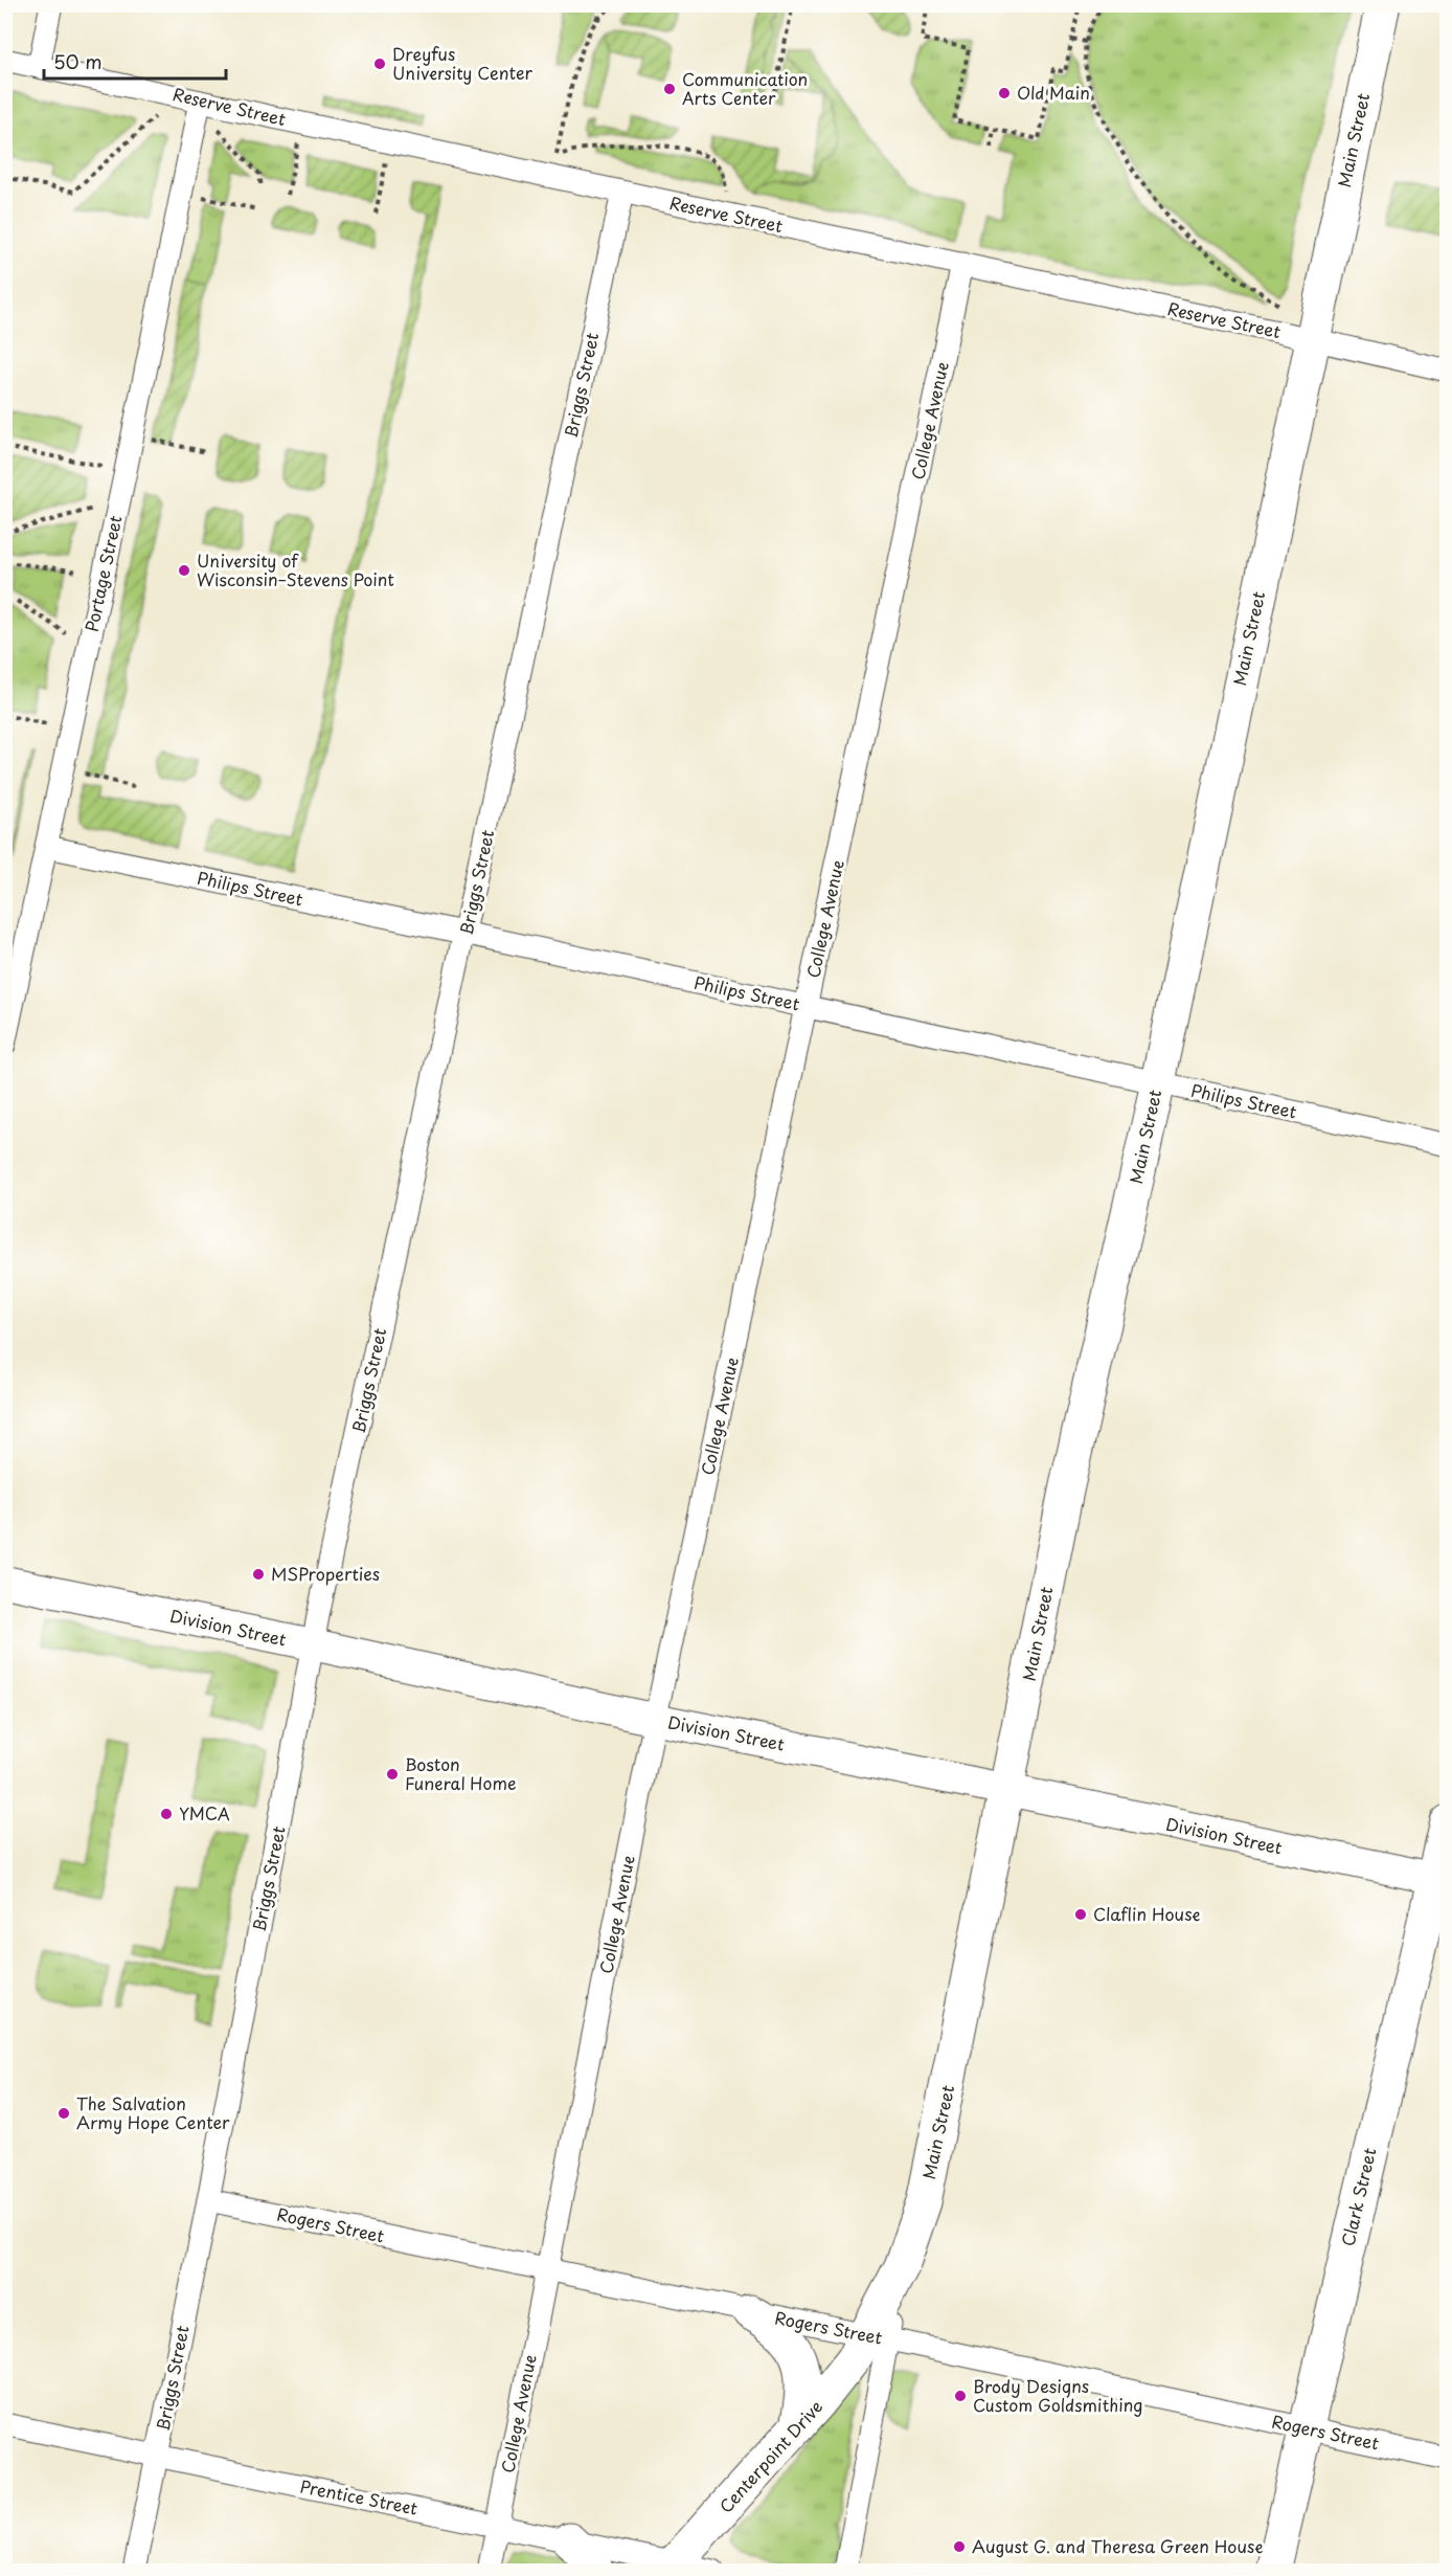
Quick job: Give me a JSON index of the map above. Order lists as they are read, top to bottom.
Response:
{
  "streets": {
    "main road": [
      "Main Street",
      "Division Street",
      "Clark Street",
      "Centerpoint Drive"
    ],
    "street": [
      "Reserve Street",
      "Briggs Street",
      "College Avenue",
      "Portage Street",
      "Philips Street",
      "Rogers Street",
      "Prentice Street"
    ]
  },
  "crossings": [
    ["Reserve Street", "Main Street"],
    ["Reserve Street", "Briggs Street"],
    ["Reserve Street", "College Avenue"],
    ["Reserve Street", "Portage Street"],
    ["Main Street", "Philips Street"],
    ["Main Street", "Division Street"],
    ["Main Street", "Rogers Street"],
    ["Main Street", "Centerpoint Drive"],
    ["Briggs Street", "Philips Street"],
    ["Briggs Street", "Division Street"],
    ["Briggs Street", "Rogers Street"],
    ["Briggs Street", "Prentice Street"],
    ["College Avenue", "Philips Street"],
    ["College Avenue", "Division Street"],
    ["College Avenue", "Rogers Street"],
    ["College Avenue", "Prentice Street"],
    ["Portage Street", "Philips Street"],
    ["Division Street", "Clark Street"],
    ["Clark Street", "Rogers Street"],
    ["Rogers Street", "Centerpoint Drive"],
    ["Centerpoint Drive", "Prentice Street"]
  ],
  "places": [
    "Dreyfus University Center",
    "Communication Arts Center",
    "Old Main",
    "University of Wisconsin–Stevens Point",
    "MSProperties",
    "Boston Funeral Home",
    "YMCA",
    "Claflin House",
    "The Salvation Army Hope Center",
    "Brody Designs Custom Goldsmithing",
    "August G. and Theresa Green House"
  ],
  "scale_bar": "50 m"
}
